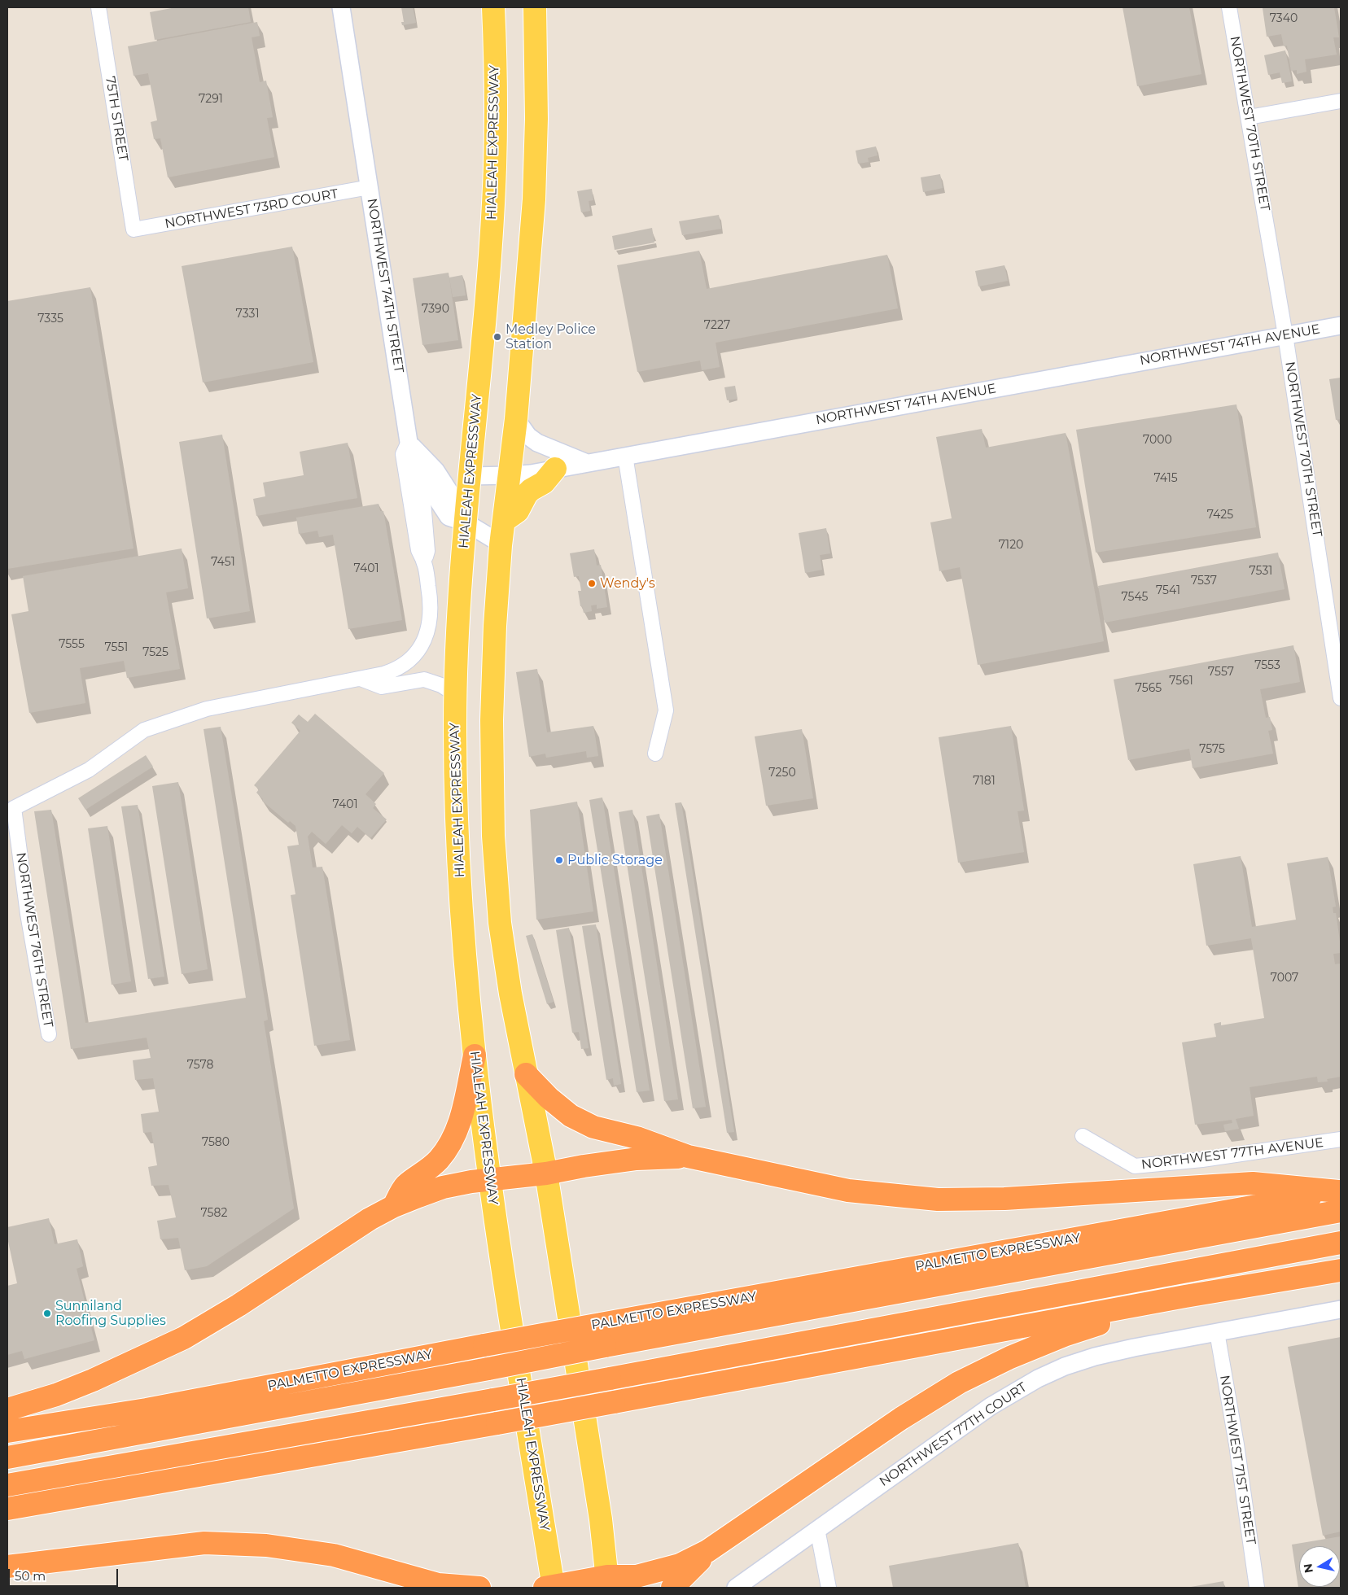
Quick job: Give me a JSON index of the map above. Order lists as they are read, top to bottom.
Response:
{
  "streets": {
    "highway": ["PALMETTO EXPRESSWAY"],
    "main road": ["HIALEAH EXPRESSWAY"],
    "street": [
      "75TH STREET",
      "NORTHWEST 70TH STREET",
      "NORTHWEST 73RD COURT",
      "NORTHWEST 74TH STREET",
      "NORTHWEST 74TH AVENUE",
      "NORTHWEST 76TH STREET",
      "NORTHWEST 77TH AVENUE",
      "NORTHWEST 77TH COURT",
      "NORTHWEST 71ST STREET"
    ]
  },
  "crossings": [
    ["75TH STREET", "NORTHWEST 73RD COURT"],
    ["NORTHWEST 70TH STREET", "NORTHWEST 74TH AVENUE"],
    ["HIALEAH EXPRESSWAY", "NORTHWEST 74TH AVENUE"],
    ["NORTHWEST 73RD COURT", "NORTHWEST 74TH STREET"],
    ["NORTHWEST 74TH STREET", "NORTHWEST 76TH STREET"],
    ["NORTHWEST 77TH COURT", "NORTHWEST 71ST STREET"]
  ],
  "places": [
    "Medley Police Station",
    "Wendy's",
    "Public Storage",
    "Sunniland Roofing Supplies"
  ],
  "house_numbers": [
    "7340",
    "7291",
    "7390",
    "7331",
    "7335",
    "7227",
    "7000",
    "7415",
    "7425",
    "7120",
    "7451",
    "7401",
    "7531",
    "7537",
    "7541",
    "7545",
    "7555",
    "7551",
    "7525",
    "7553",
    "7557",
    "7561",
    "7565",
    "7575",
    "7250",
    "7181",
    "7401",
    "7007",
    "7578",
    "7580",
    "7582"
  ],
  "scale_bar": "50 m",
  "north": "left"
}
